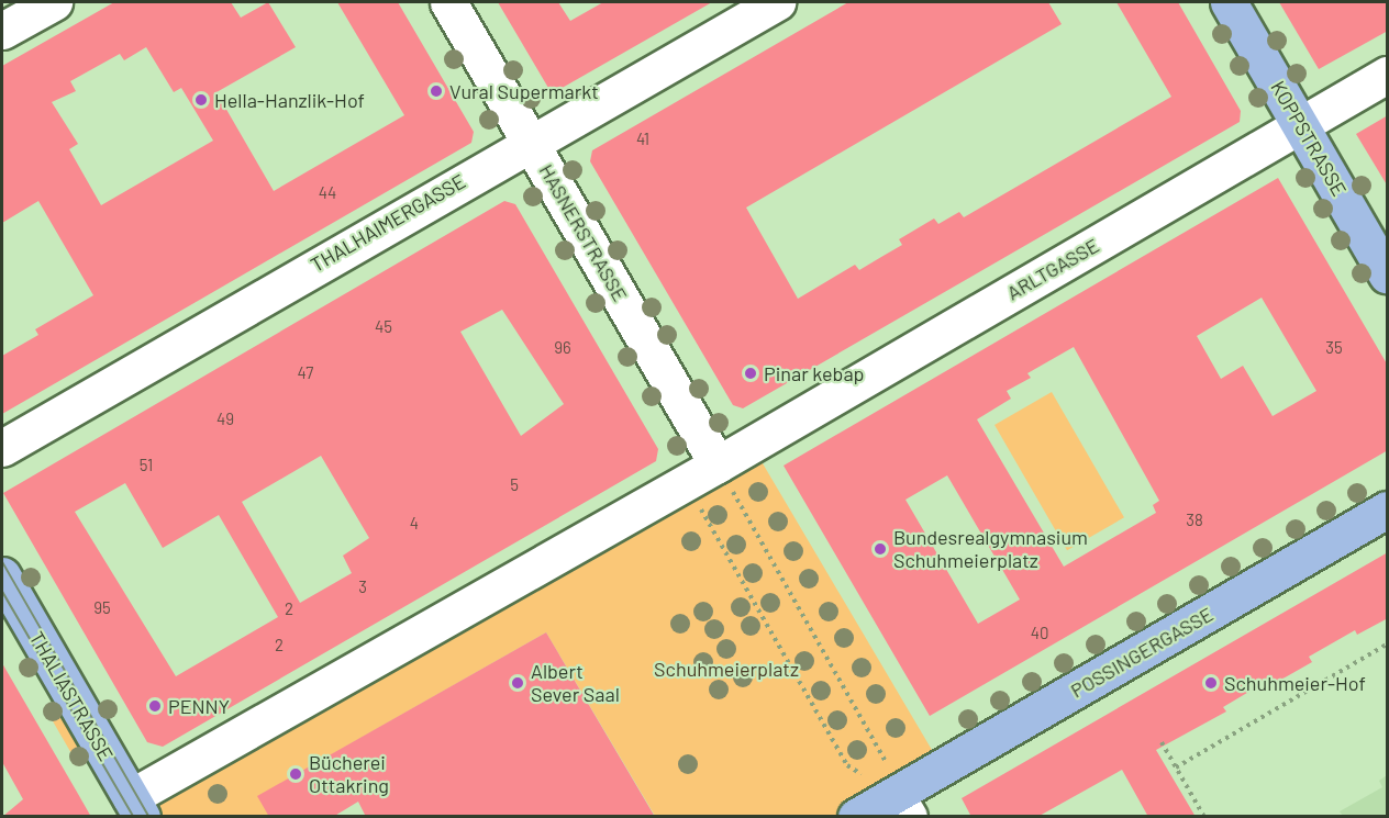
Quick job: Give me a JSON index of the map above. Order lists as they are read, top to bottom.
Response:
{
  "streets": {
    "main road": ["KOPPSTRASSE", "POSSINGERGASSE", "THALIASTRASSE"],
    "street": ["THALHAIMERGASSE", "HASNERSTRASSE", "ARLTGASSE"]
  },
  "crossings": [
    ["KOPPSTRASSE", "ARLTGASSE"],
    ["THALHAIMERGASSE", "HASNERSTRASSE"],
    ["HASNERSTRASSE", "ARLTGASSE"]
  ],
  "parks": ["Schuhmeierplatz"],
  "places": [
    "Vural Supermarkt",
    "Hella-Hanzlik-Hof",
    "Pinar kebap",
    "Bundesrealgymnasium Schuhmeierplatz",
    "Albert Sever Saal",
    "Schuhmeier-Hof",
    "PENNY",
    "Bücherei Ottakring"
  ],
  "house_numbers": [
    "41",
    "44",
    "45",
    "96",
    "35",
    "47",
    "49",
    "51",
    "5",
    "38",
    "4",
    "3",
    "95",
    "2",
    "40",
    "2"
  ]
}
